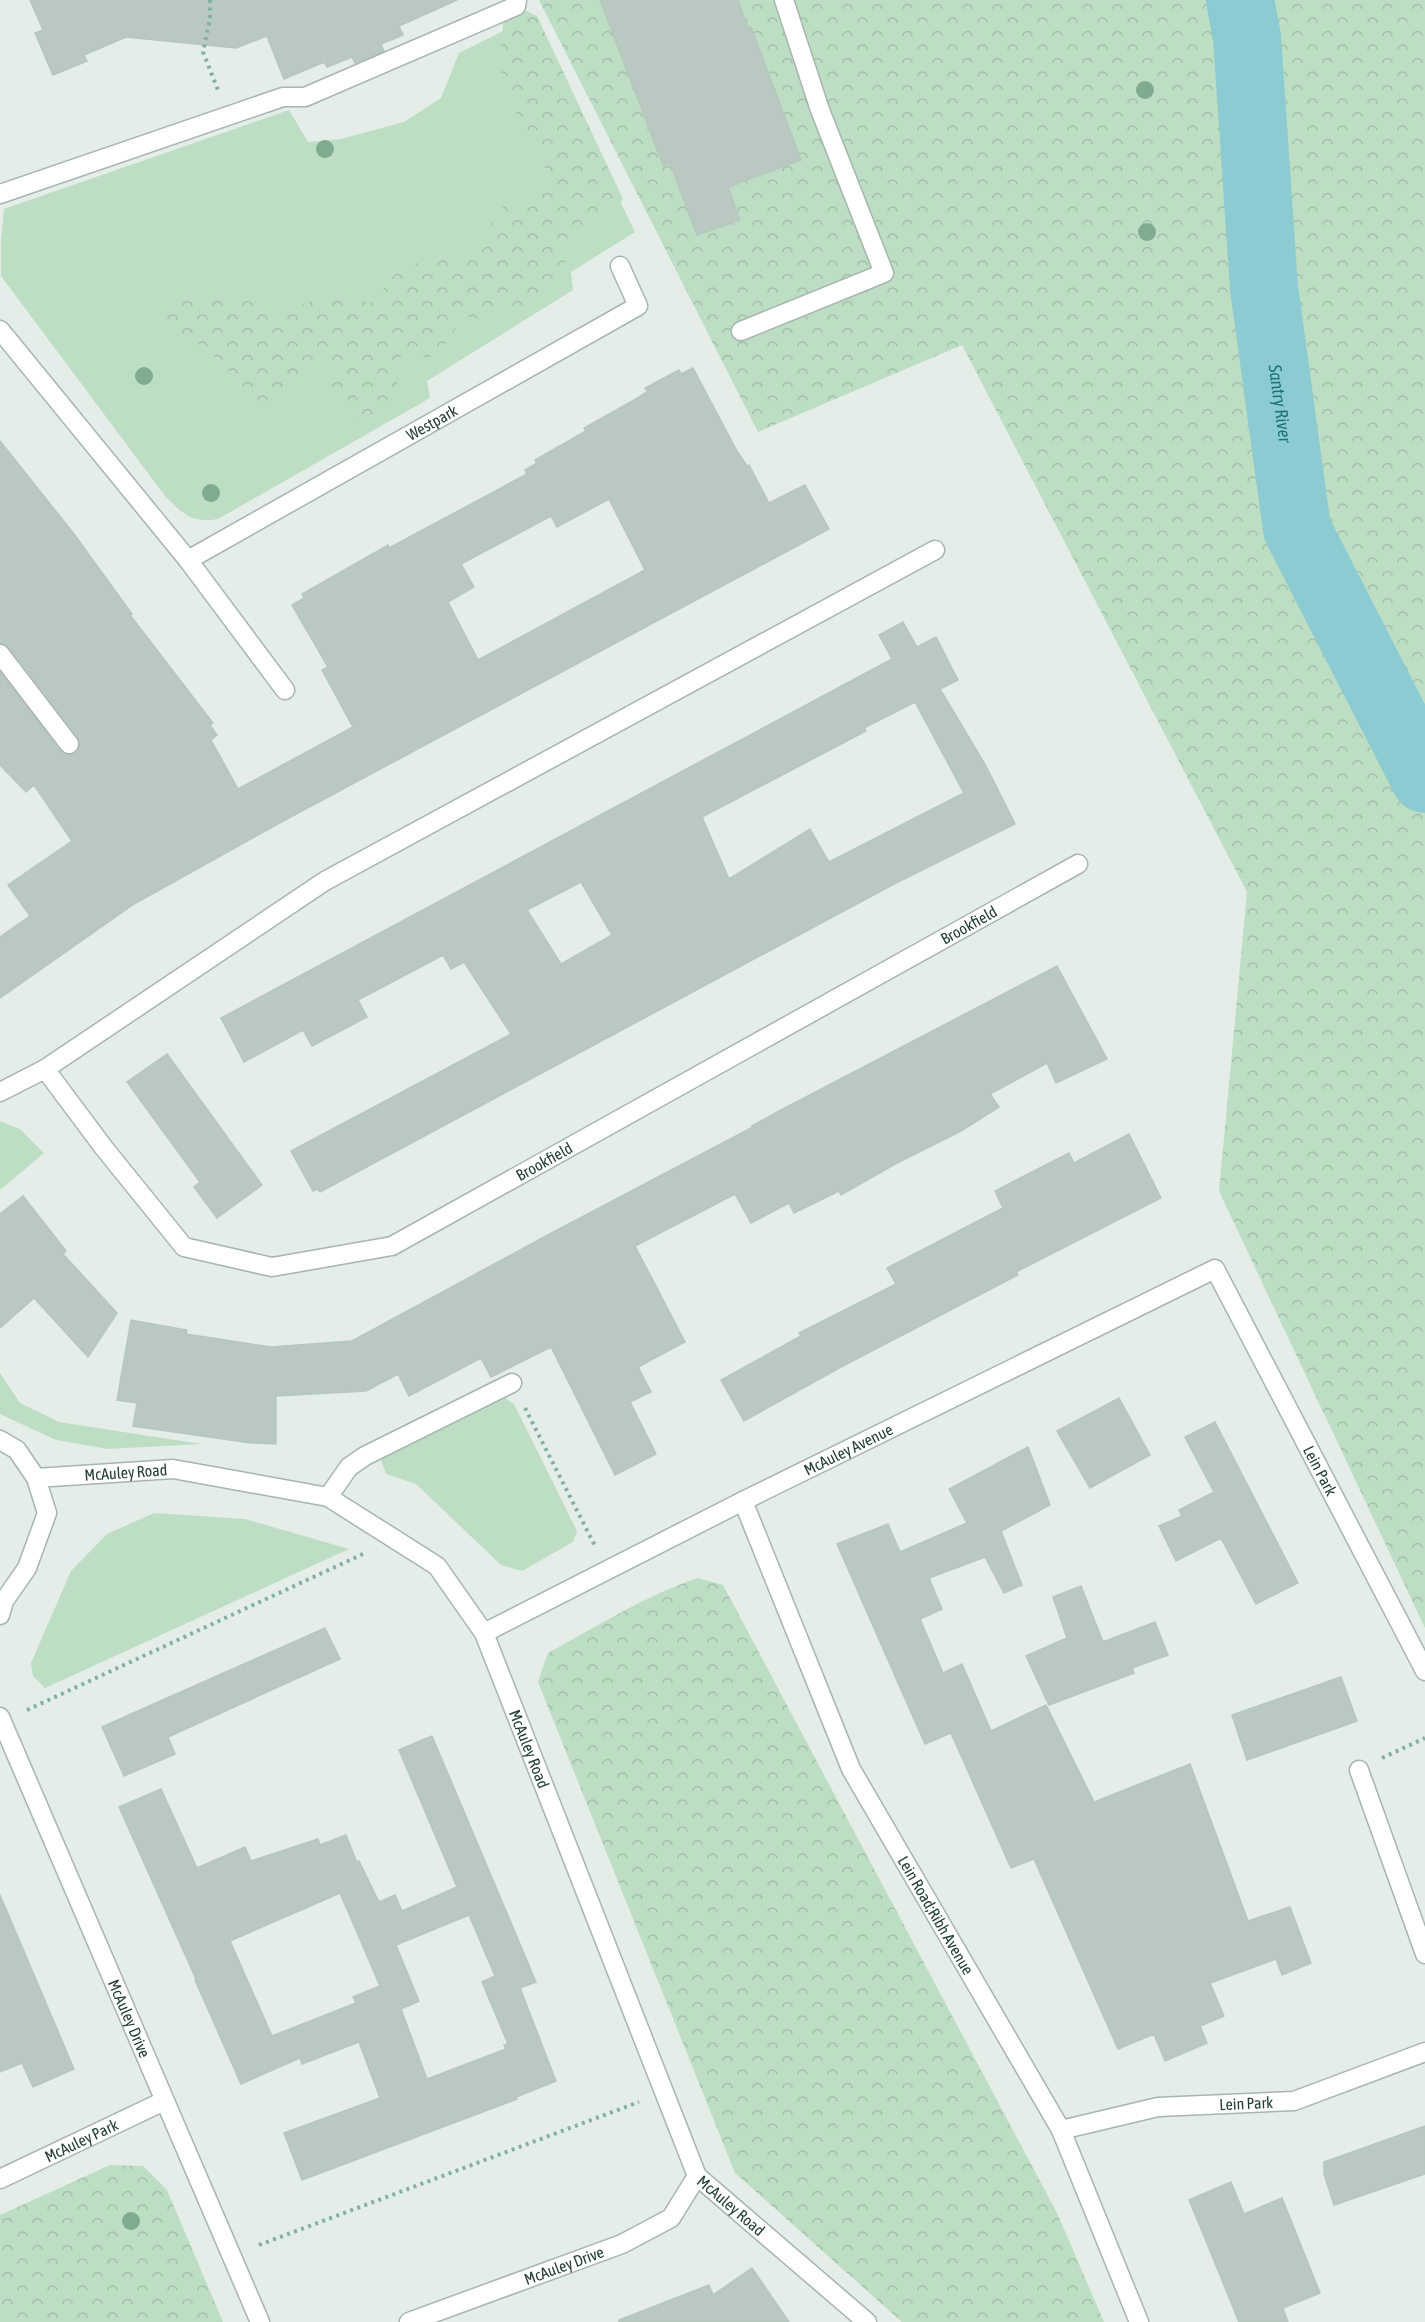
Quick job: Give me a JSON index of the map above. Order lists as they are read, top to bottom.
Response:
{
  "streets": {
    "street": [
      "Westpark",
      "Brookfield",
      "McAuley Avenue",
      "Lein Park",
      "McAuley Road",
      "Lein Road;Ribh Avenue",
      "McAuley Drive",
      "McAuley Park"
    ]
  },
  "crossings": [
    ["McAuley Avenue", "Lein Park"],
    ["McAuley Avenue", "McAuley Road"],
    ["McAuley Avenue", "Lein Road;Ribh Avenue"],
    ["Lein Park", "Lein Road;Ribh Avenue"],
    ["McAuley Road", "McAuley Drive"],
    ["McAuley Drive", "McAuley Park"]
  ],
  "water": ["Santry River"]
}
